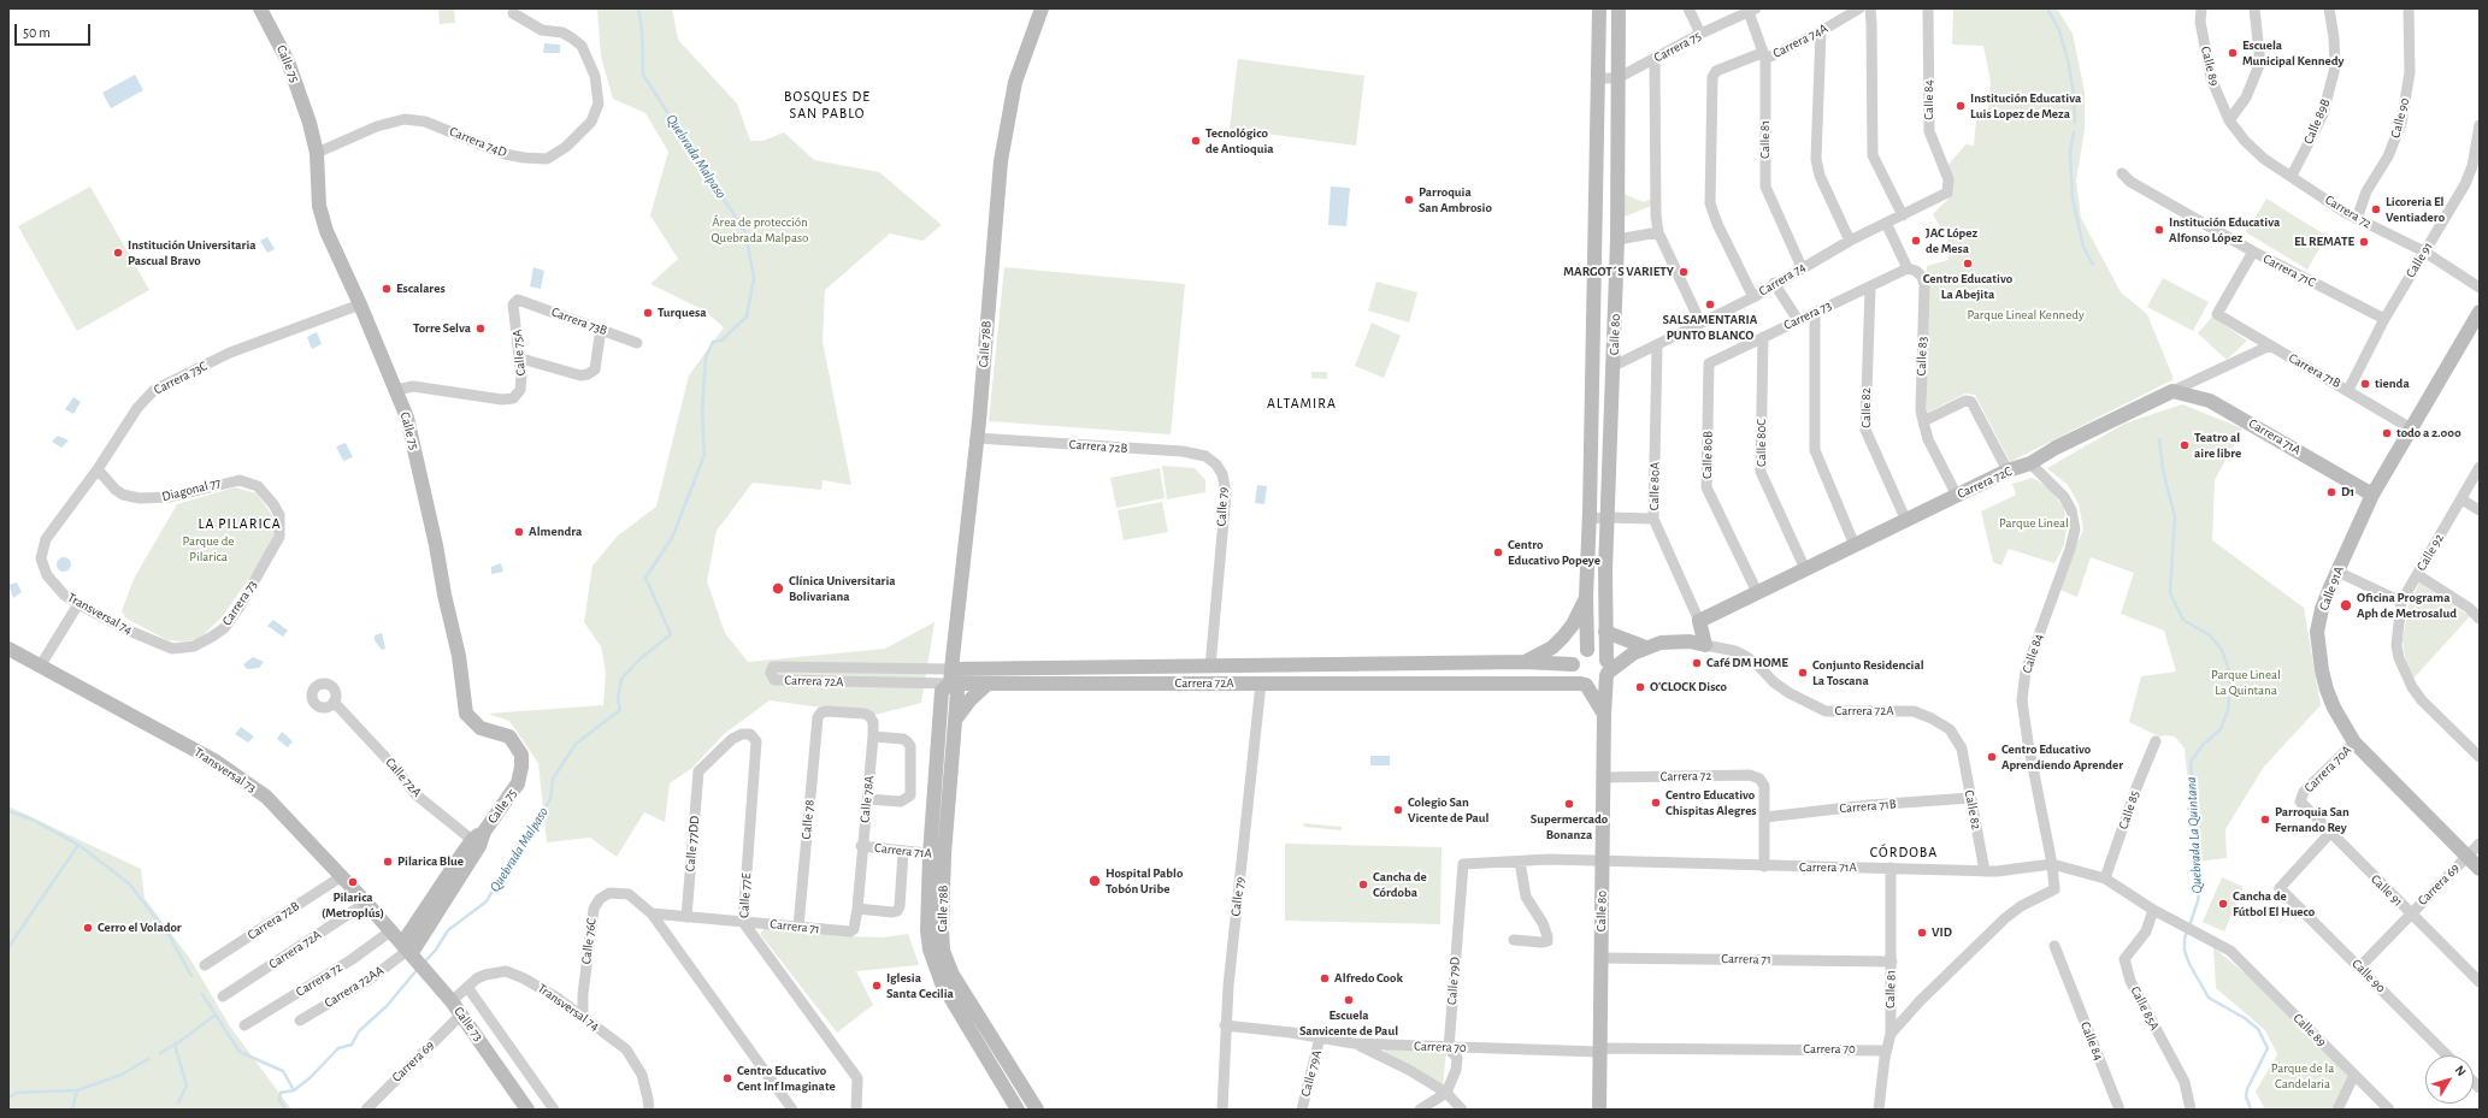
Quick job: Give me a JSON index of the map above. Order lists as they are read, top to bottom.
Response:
{
  "streets": {
    "main road": [
      "Calle 75",
      "Calle 80",
      "Calle 78B",
      "Carrera 71A",
      "Carrera 72C",
      "Calle 80A",
      "Calle 91A",
      "Carrera 72A",
      "Transversal 73",
      "Calle 73"
    ],
    "street": [
      "Carrera 74A",
      "Carrera 75",
      "Calle 89",
      "Calle 84",
      "Calle 90",
      "Calle 89B",
      "Calle 81",
      "Carrera 74D",
      "Carrera 72",
      "Calle 91",
      "Carrera 71C",
      "Carrera 74",
      "Carrera 73",
      "Carrera 73B",
      "Calle 75A",
      "Calle 83",
      "Carrera 71B",
      "Carrera 73C",
      "Calle 82",
      "Calle 80C",
      "Carrera 72B",
      "Calle 80B",
      "Diagonal 77",
      "Calle 79",
      "Calle 92",
      "Transversal 74",
      "Carrera 70A",
      "Calle 72A",
      "Calle 78A",
      "Calle 85",
      "Calle 78",
      "Calle 77DD",
      "Carrera 69",
      "Calle 77E",
      "Carrera 71",
      "Calle 76C",
      "Calle 79D",
      "Carrera 72AA",
      "Calle 85A",
      "Carrera 70",
      "Calle 79A"
    ]
  },
  "crossings": [
    ["Carrera 74A", "Calle 81"],
    ["Carrera 74A", "Carrera 74"],
    ["Carrera 75", "Calle 81"],
    ["Carrera 75", "Calle 80"],
    ["Calle 75", "Carrera 74D"],
    ["Calle 75", "Calle 75A"],
    ["Calle 75", "Carrera 73C"],
    ["Calle 75", "Transversal 73"],
    ["Calle 75", "Calle 72A"],
    ["Calle 75", "Carrera 72AA"],
    ["Calle 75", "Calle 73"],
    ["Calle 89", "Carrera 72"],
    ["Calle 89", "Carrera 71A"],
    ["Calle 84", "Carrera 74"],
    ["Calle 84", "Carrera 71A"],
    ["Calle 84", "Carrera 72C"],
    ["Calle 90", "Carrera 72"],
    ["Calle 90", "Calle 91"],
    ["Calle 90", "Carrera 69"],
    ["Calle 89B", "Carrera 72"],
    ["Calle 81", "Carrera 74"],
    ["Calle 81", "Carrera 71A"],
    ["Calle 81", "Carrera 71"],
    ["Calle 81", "Carrera 70"],
    ["Carrera 72", "Calle 91"],
    ["Carrera 72", "Calle 80"],
    ["Carrera 72", "Carrera 71B"],
    ["Carrera 72", "Transversal 73"],
    ["Calle 91", "Carrera 71C"],
    ["Calle 91", "Carrera 71B"],
    ["Calle 91", "Carrera 70A"],
    ["Calle 91", "Carrera 69"],
    ["Carrera 71C", "Carrera 71B"],
    ["Carrera 74", "Calle 80"],
    ["Carrera 74", "Calle 83"],
    ["Carrera 74", "Calle 80A"],
    ["Carrera 73", "Calle 83"],
    ["Carrera 73", "Calle 82"],
    ["Carrera 73", "Calle 80C"],
    ["Carrera 73", "Calle 80B"],
    ["Carrera 73", "Diagonal 77"],
    ["Carrera 73", "Transversal 74"],
    ["Carrera 73B", "Calle 75A"],
    ["Calle 80", "Carrera 71A"],
    ["Calle 80", "Carrera 72A"],
    ["Calle 80", "Carrera 71"],
    ["Calle 80", "Carrera 70"],
    ["Calle 78B", "Carrera 71A"],
    ["Calle 78B", "Carrera 72B"],
    ["Calle 78B", "Carrera 72A"],
    ["Calle 83", "Carrera 72C"],
    ["Carrera 71B", "Calle 82"],
    ["Carrera 71B", "Carrera 72C"],
    ["Carrera 71B", "Calle 91A"],
    ["Carrera 73C", "Diagonal 77"],
    ["Carrera 73C", "Transversal 74"],
    ["Calle 82", "Carrera 71A"],
    ["Calle 82", "Carrera 72C"],
    ["Calle 82", "Carrera 72A"],
    ["Carrera 71A", "Carrera 72C"],
    ["Carrera 71A", "Calle 91A"],
    ["Carrera 71A", "Calle 78A"],
    ["Carrera 71A", "Calle 85"],
    ["Carrera 71A", "Calle 79D"],
    ["Carrera 71A", "Calle 85A"],
    ["Calle 80C", "Carrera 72C"],
    ["Carrera 72B", "Calle 79"],
    ["Carrera 72B", "Transversal 73"],
    ["Calle 80B", "Carrera 72C"],
    ["Carrera 72C", "Calle 80A"],
    ["Calle 80A", "Carrera 72A"],
    ["Calle 79", "Carrera 72A"],
    ["Calle 79", "Carrera 70"],
    ["Calle 91A", "Carrera 70A"],
    ["Calle 91A", "Carrera 69"],
    ["Transversal 74", "Calle 76C"],
    ["Transversal 74", "Calle 73"],
    ["Carrera 72A", "Transversal 73"],
    ["Transversal 73", "Carrera 72AA"],
    ["Transversal 73", "Calle 73"],
    ["Calle 78A", "Calle 78"],
    ["Calle 78A", "Carrera 71"],
    ["Calle 78", "Carrera 71"],
    ["Calle 77DD", "Calle 77E"],
    ["Calle 77DD", "Carrera 71"],
    ["Carrera 69", "Calle 73"],
    ["Calle 77E", "Carrera 71"],
    ["Carrera 71", "Calle 76C"],
    ["Calle 79D", "Carrera 70"],
    ["Carrera 72AA", "Calle 73"],
    ["Carrera 70", "Calle 79A"]
  ],
  "districts": [
    "BOSQUES DE SAN PABLO",
    "ALTAMIRA",
    "LA PILARICA",
    "CÓRDOBA"
  ],
  "water": ["Quebrada Malpaso", "Quebrada La Quintana"],
  "parks": [
    "Área de protección Quebrada Malpaso",
    "Parque Lineal Kennedy",
    "Parque Lineal",
    "Parque de Pilarica",
    "Parque Lineal La Quintana",
    "Parque de la Candelaria"
  ],
  "places": [
    "Escuela Municipal Kennedy",
    "Institución Educativa Luis Lopez de Meza",
    "Tecnológico de Antioquia",
    "Parroquia San Ambrosio",
    "Licoreria El Ventiadero",
    "Institución Educativa Alfonso López",
    "JAC López de Mesa",
    "EL REMATE",
    "Institución Universitaria Pascual Bravo",
    "Centro Educativo La Abejita",
    "MARGOT´S VARIETY",
    "Escalares",
    "SALSAMENTARIA PUNTO BLANCO",
    "Turquesa",
    "Torre Selva",
    "tienda",
    "todo a 2.000",
    "Teatro al aire libre",
    "D1",
    "Almendra",
    "Centro Educativo Popeye",
    "Clínica Universitaria Bolivariana",
    "Oficina Programa Aph de Metrosalud",
    "Café DM HOME",
    "Conjunto Residencial La Toscana",
    "O'CLOCK Disco",
    "Centro Educativo Aprendiendo Aprender",
    "Centro Educativo Chispitas Alegres",
    "Supermercado Bonanza",
    "Colegio San Vicente de Paul",
    "Parroquia San Fernando Rey",
    "Pilarica Blue",
    "Hospital Pablo Tobón Uribe",
    "Pilarica (Metroplús)",
    "Cancha de Córdoba",
    "Cancha de Fútbol El Hueco",
    "Cerro el Volador",
    "VID",
    "Alfredo Cook",
    "Iglesia Santa Cecilia",
    "Escuela Sanvicente de Paul",
    "Centro Educativo Cent Inf Imaginate"
  ],
  "scale_bar": "50 m",
  "north": "top right"
}
